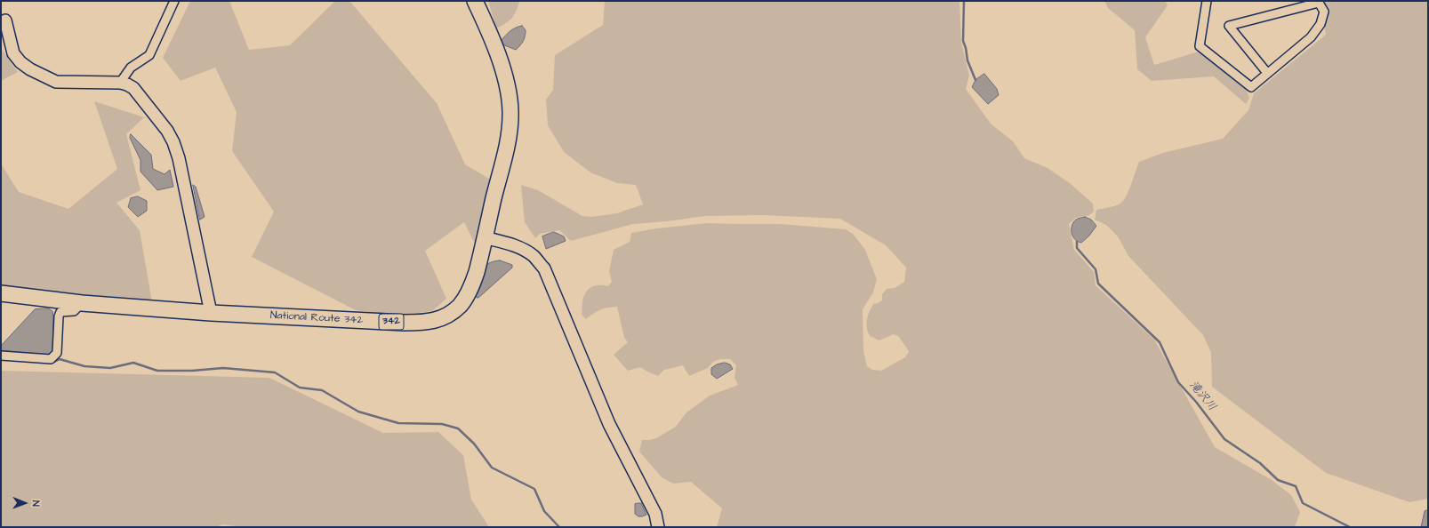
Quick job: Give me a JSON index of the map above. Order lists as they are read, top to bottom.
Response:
{
  "streets": {
    "highway": ["National Route 342", "342"]
  },
  "water": ["滝沢川"],
  "north": "right"
}
